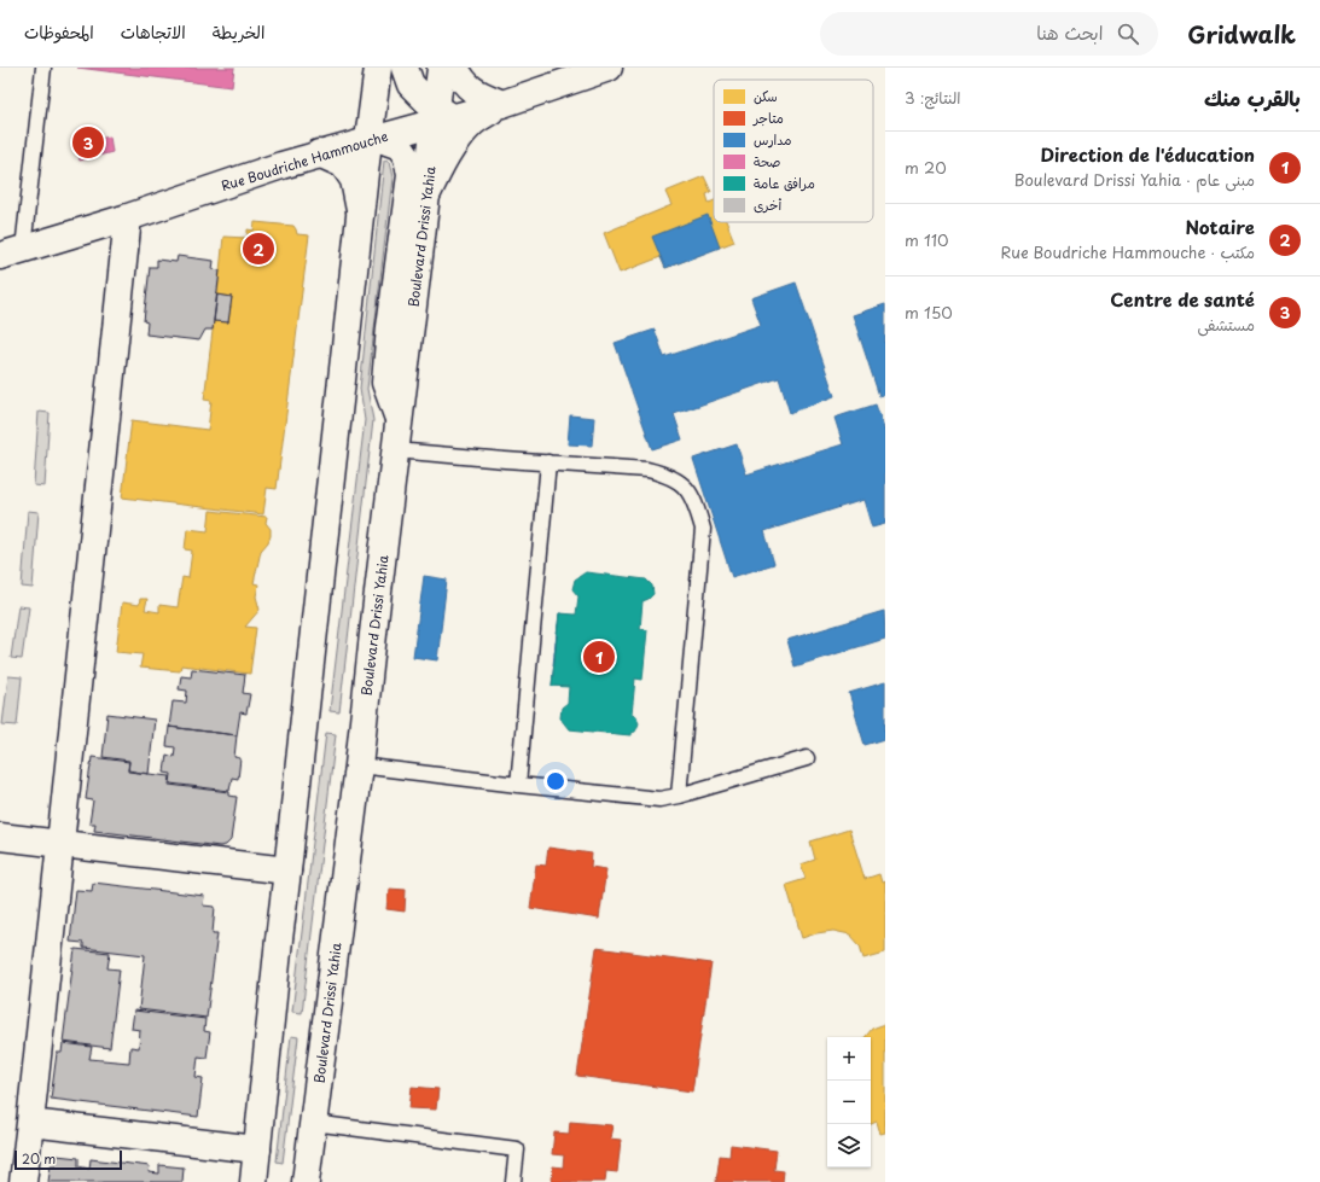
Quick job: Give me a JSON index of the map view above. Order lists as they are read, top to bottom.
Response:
{
  "streets": {
    "street": ["Rue Boudriche Hammouche", "Boulevard Drissi Yahia"]
  },
  "crossings": [
    ["Rue Boudriche Hammouche", "Boulevard Drissi Yahia"]
  ],
  "legend": [
    "سكن",
    "متاجر",
    "مدارس",
    "صحة",
    "مرافق عامة",
    "أخرى"
  ],
  "scale_bar": "20 m",
  "page": {
    "header": "Gridwalk",
    "search": "ابحث هنا",
    "nav": ["الخريطة", "الاتجاهات", "المحفوظات"],
    "heading": ["بالقرب منك", "النتائج: 3"],
    "pins": ["3", "2", "1"],
    "list": [
      {
        "mark": "1",
        "name": "Direction de l'éducation",
        "note": "مبنى عام · Boulevard Drissi Yahia",
        "value": "20 m"
      },
      {
        "mark": "2",
        "name": "Notaire",
        "note": "مكتب · Rue Boudriche Hammouche",
        "value": "110 m"
      },
      {
        "mark": "3",
        "name": "Centre de santé",
        "note": "مستشفى",
        "value": "150 m"
      }
    ],
    "map_buttons": ["+", "−"],
    "scale": "20 m"
  }
}
